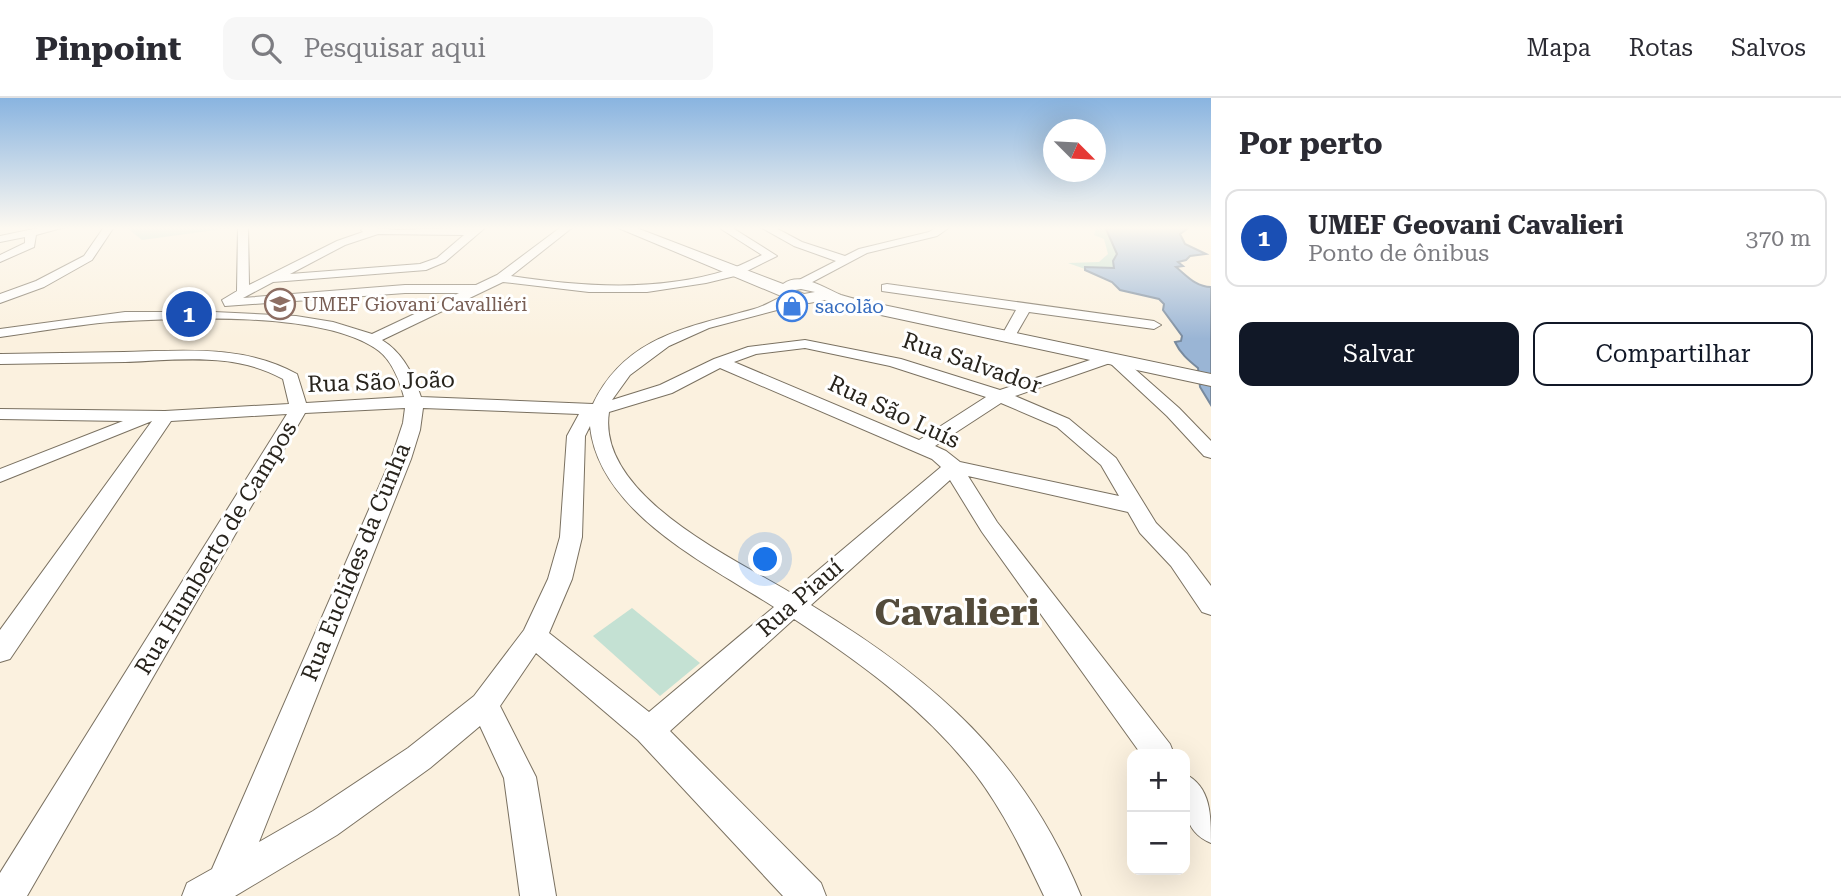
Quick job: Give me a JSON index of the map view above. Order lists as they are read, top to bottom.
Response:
{
  "streets": {
    "street": [
      "Rua Salvador",
      "Rua São João",
      "Rua São Luís",
      "Rua Humberto de Campos",
      "Rua Euclides da Cunha",
      "Rua Piauí"
    ]
  },
  "crossings": [
    ["Rua Salvador", "Rua São João"],
    ["Rua Salvador", "Rua São Luís"],
    ["Rua São João", "Rua Humberto de Campos"],
    ["Rua São João", "Rua Euclides da Cunha"],
    ["Rua São Luís", "Rua Piauí"]
  ],
  "districts": ["Cavalieri"],
  "places": {
    "school or university": ["UMEF Giovani Cavalliéri"],
    "shop": ["sacolão"]
  },
  "north": "bottom right",
  "page": {
    "header": "Pinpoint",
    "search": "Pesquisar aqui",
    "nav": ["Mapa", "Rotas", "Salvos"],
    "heading": "Por perto",
    "list": [
      {
        "mark": "1",
        "name": "UMEF Geovani Cavalieri",
        "note": "Ponto de ônibus",
        "value": "370 m"
      }
    ],
    "pins": "1",
    "buttons": ["Salvar", "Compartilhar"],
    "map_buttons": ["+", "−"]
  }
}
